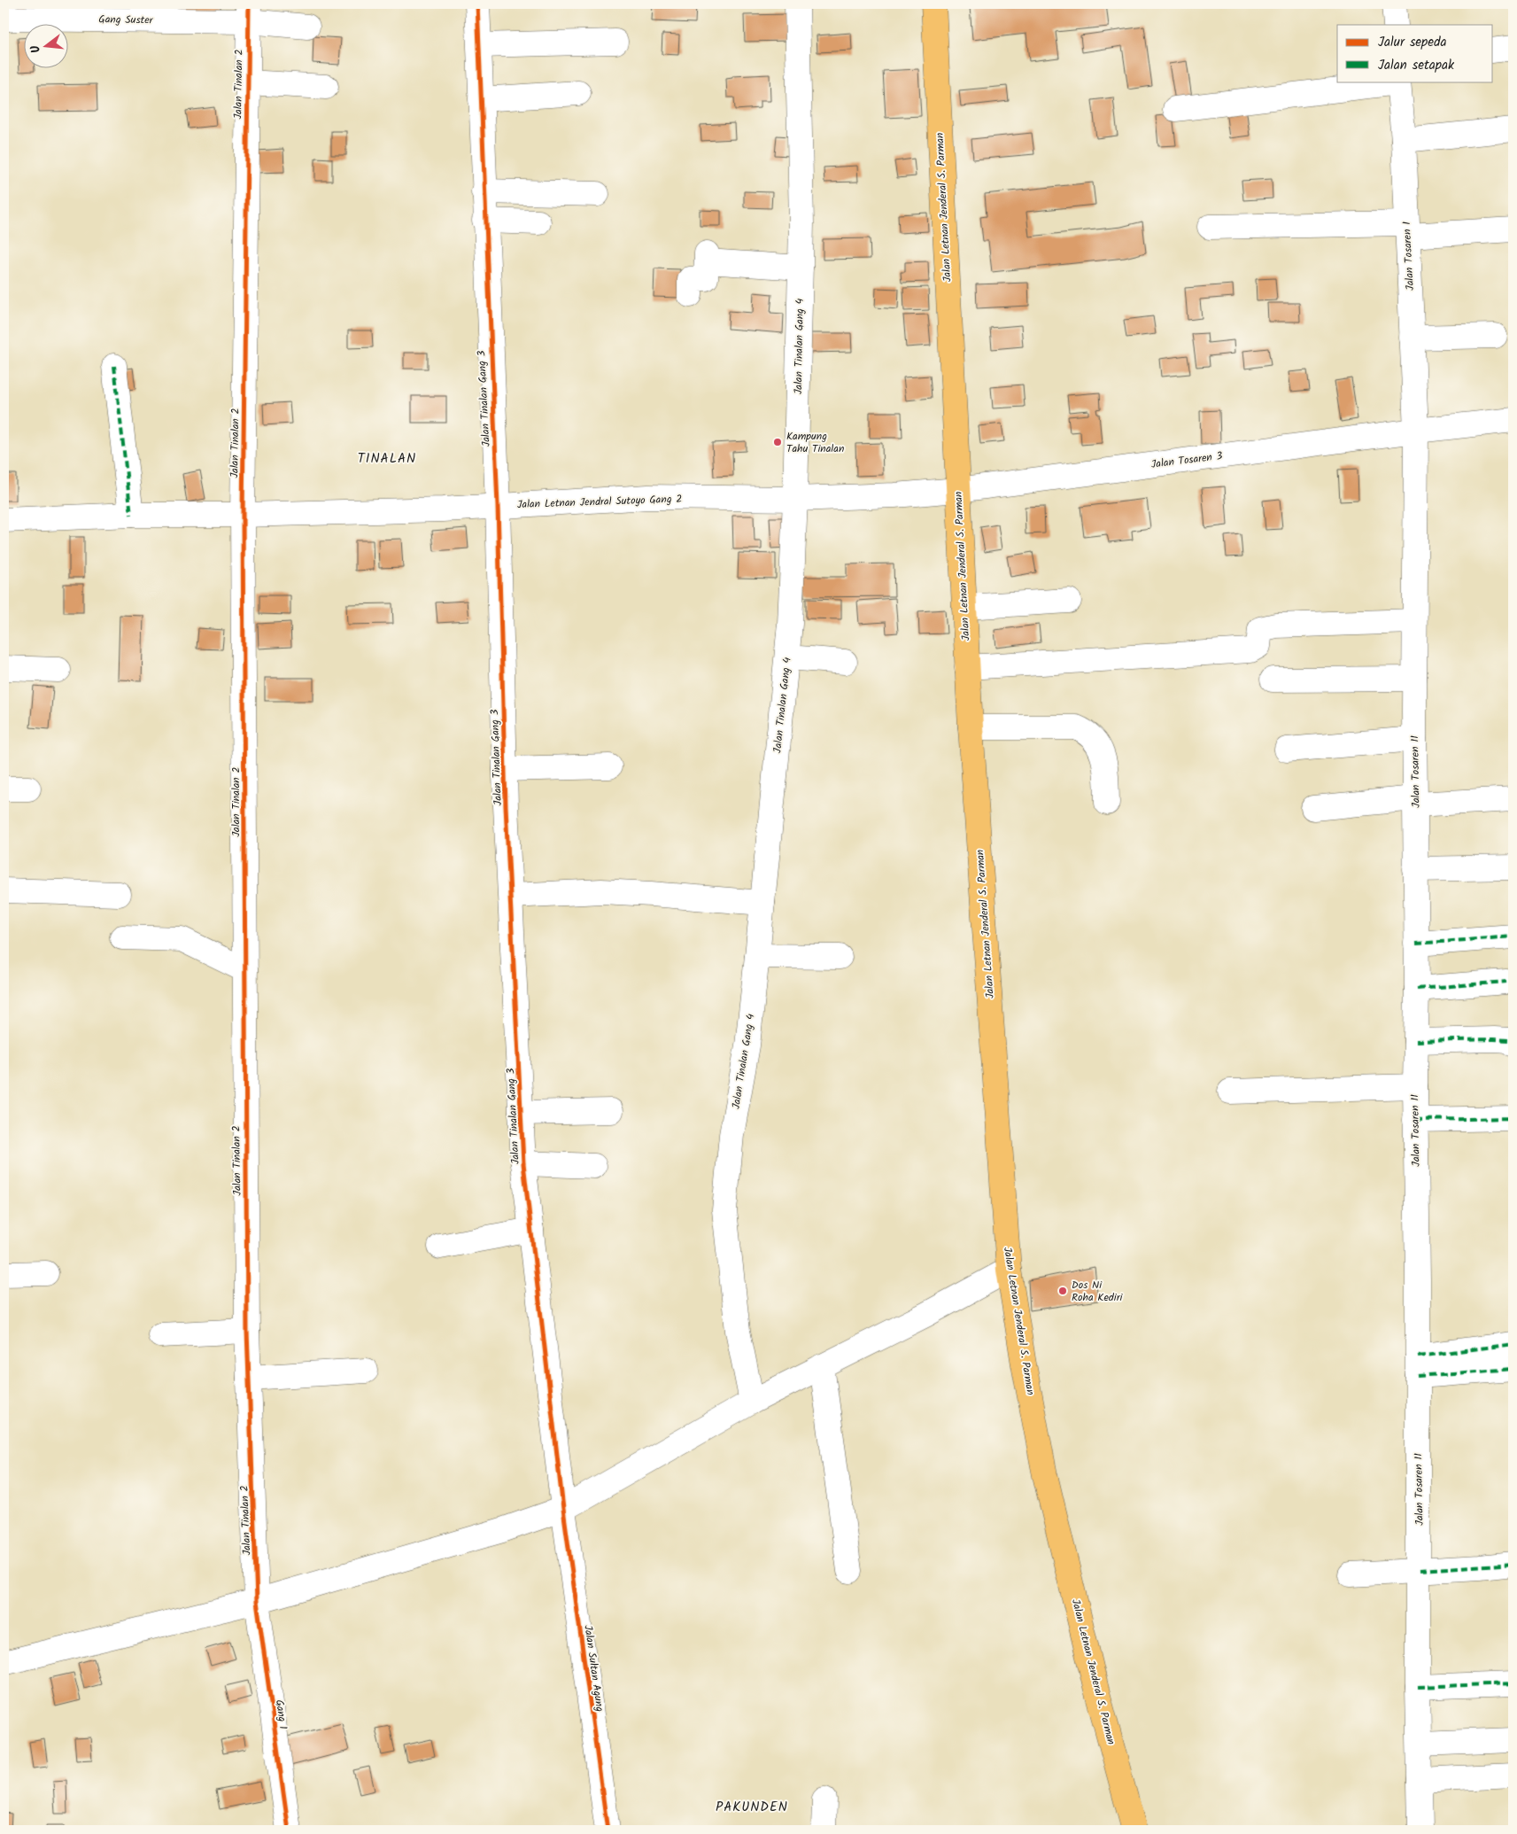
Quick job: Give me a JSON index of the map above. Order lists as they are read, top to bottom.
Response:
{
  "streets": {
    "main road": ["Jalan Letnan Jenderal S. Parman"],
    "street": [
      "Gang Suster",
      "Jalan Tinalan 2",
      "Jalan Tosaren I",
      "Jalan Tinalan Gang 4",
      "Jalan Tinalan Gang 3",
      "Jalan Tosaren 3",
      "Jalan Letnan Jendral Sutoyo Gang 2",
      "Jalan Tosaren II",
      "Jalan Sultan Agung",
      "Gang 1"
    ]
  },
  "crossings": [
    ["Gang Suster", "Jalan Tinalan 2"],
    ["Jalan Tinalan 2", "Jalan Letnan Jendral Sutoyo Gang 2"],
    ["Jalan Tinalan 2", "Gang 1"],
    ["Jalan Letnan Jenderal S. Parman", "Jalan Tosaren 3"],
    ["Jalan Letnan Jenderal S. Parman", "Jalan Letnan Jendral Sutoyo Gang 2"],
    ["Jalan Tosaren I", "Jalan Tosaren 3"],
    ["Jalan Tosaren I", "Jalan Tosaren II"],
    ["Jalan Tinalan Gang 4", "Jalan Letnan Jendral Sutoyo Gang 2"],
    ["Jalan Tinalan Gang 3", "Jalan Letnan Jendral Sutoyo Gang 2"],
    ["Jalan Tinalan Gang 3", "Jalan Sultan Agung"],
    ["Jalan Tosaren 3", "Jalan Letnan Jendral Sutoyo Gang 2"],
    ["Jalan Tosaren 3", "Jalan Tosaren II"]
  ],
  "districts": ["TINALAN", "PAKUNDEN"],
  "places": ["Kampung Tahu Tinalan", "Dos Ni Roha Kediri"],
  "legend": ["Jalur sepeda", "Jalan setapak"],
  "north": "left"
}
